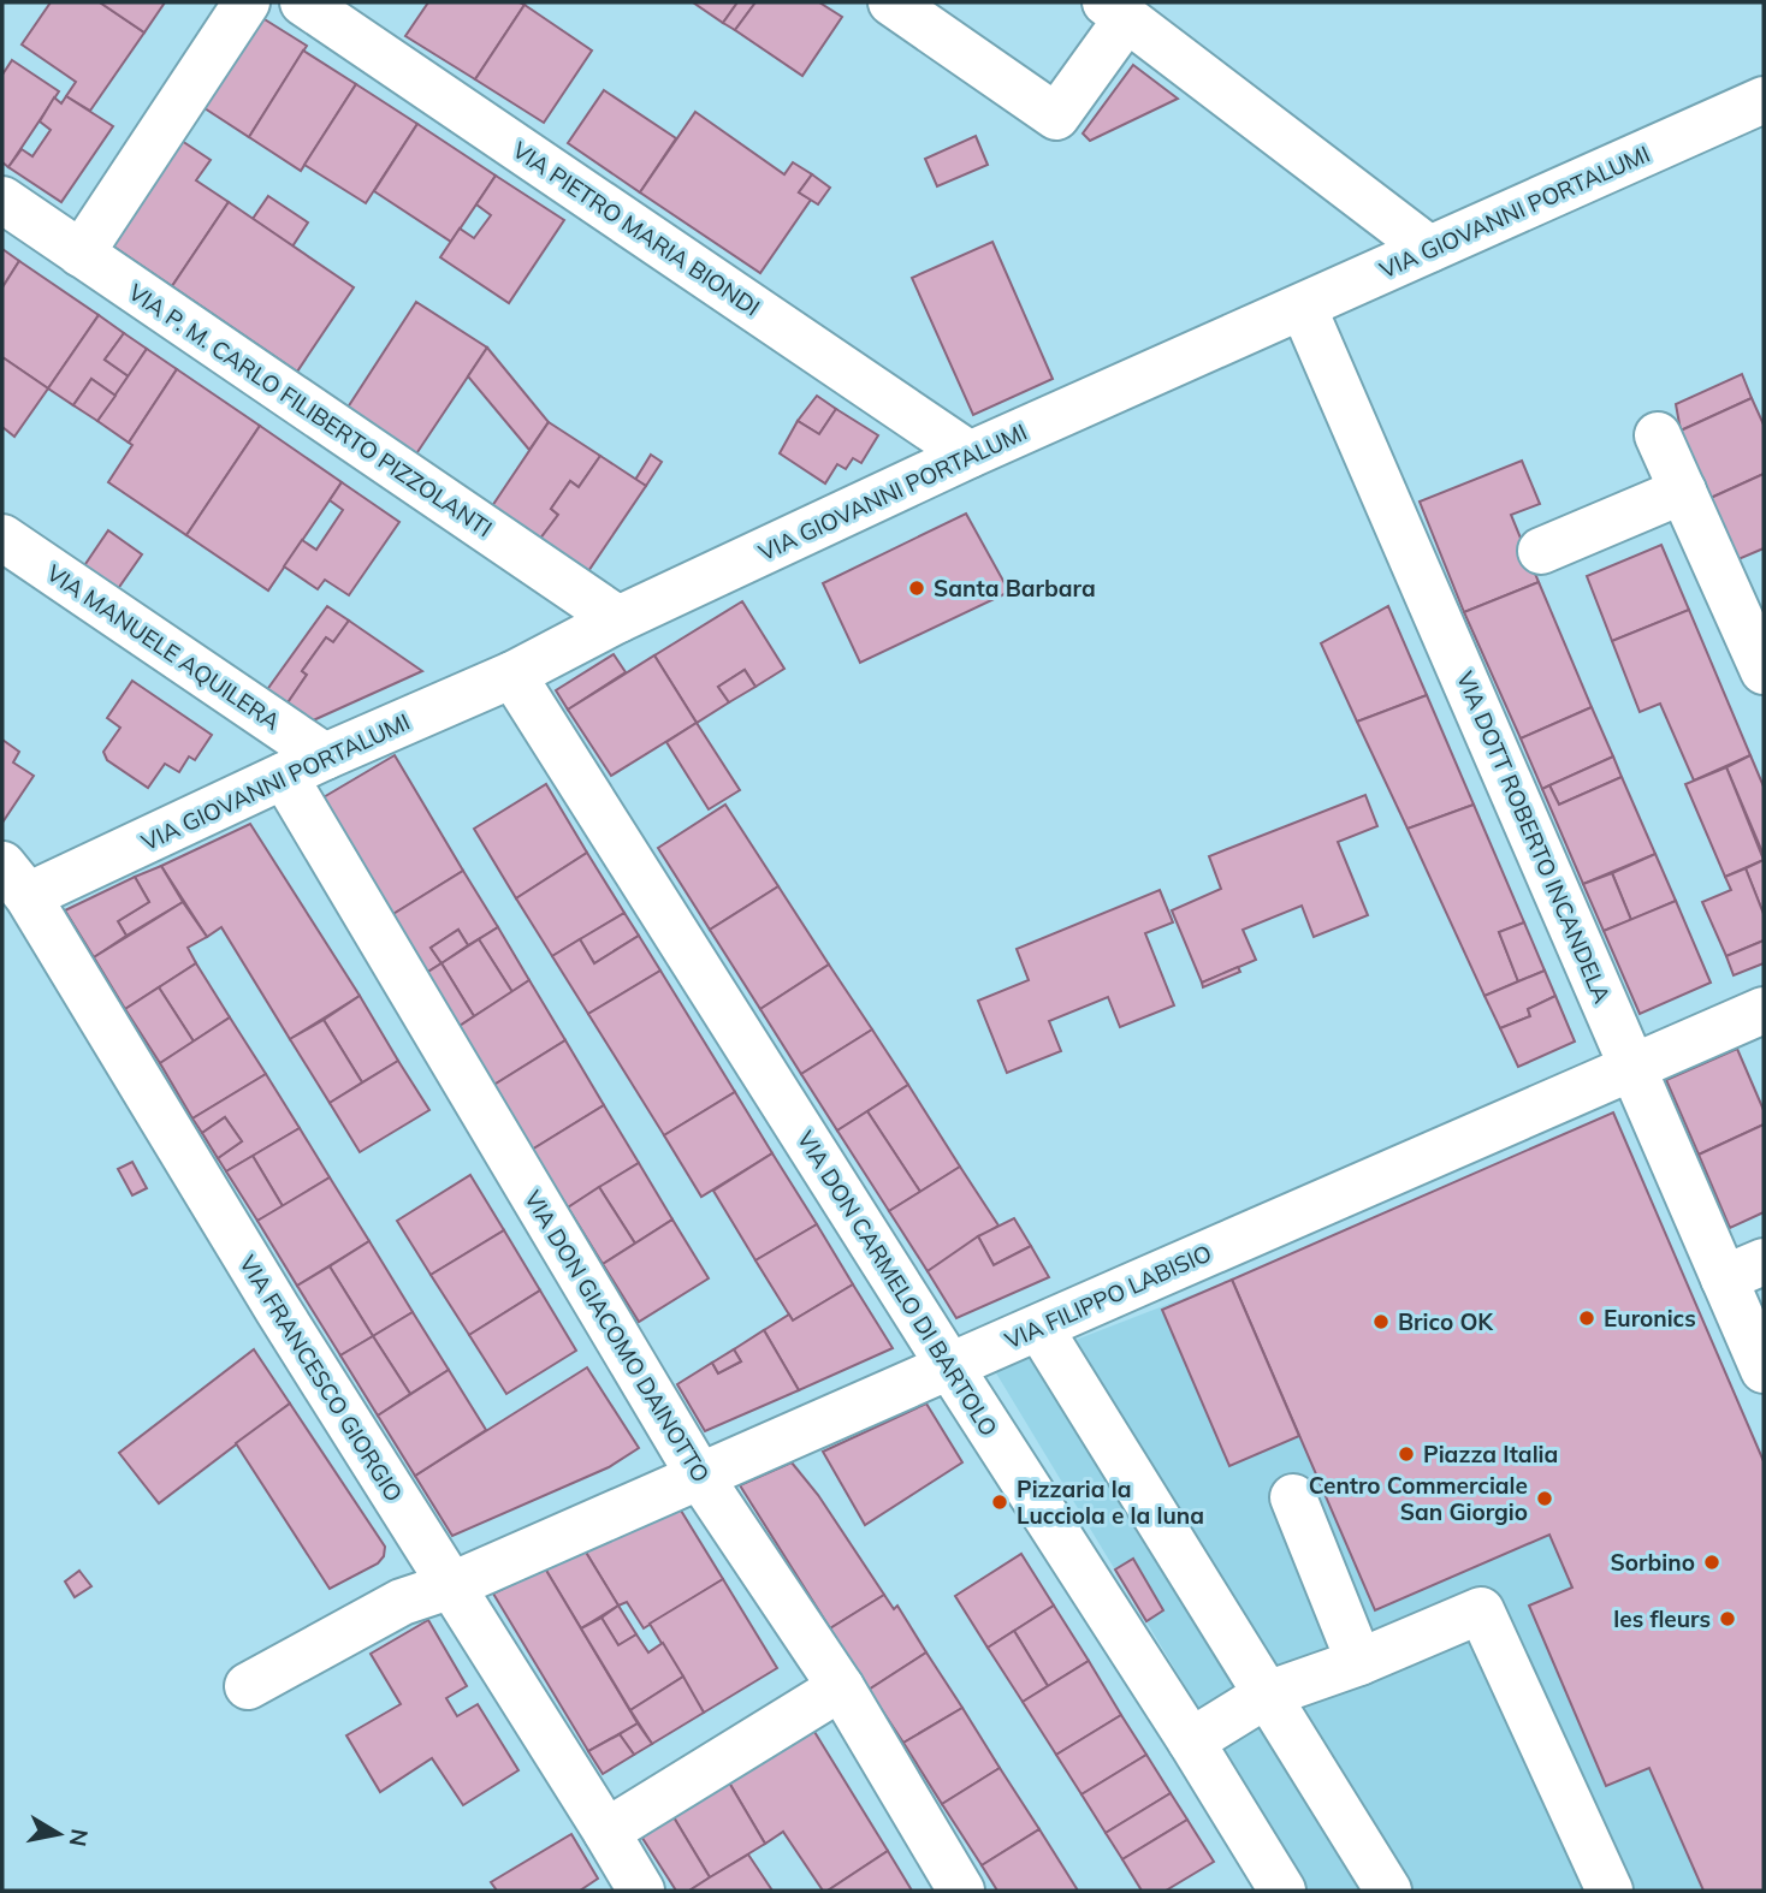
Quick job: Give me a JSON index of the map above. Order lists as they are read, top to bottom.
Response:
{
  "streets": {
    "street": [
      "VIA GIOVANNI PORTALUMI",
      "VIA PIETRO MARIA BIONDI",
      "VIA P. M. CARLO FILIBERTO PIZZOLANTI",
      "VIA MANUELE AQUILERA",
      "VIA DOTT ROBERTO INCANDELA",
      "VIA DON CARMELO DI BARTOLO",
      "VIA FILIPPO LABISIO",
      "VIA DON GIACOMO DAINOTTO",
      "VIA FRANCESCO GIORGIO"
    ]
  },
  "crossings": [
    ["VIA GIOVANNI PORTALUMI", "VIA PIETRO MARIA BIONDI"],
    ["VIA GIOVANNI PORTALUMI", "VIA P. M. CARLO FILIBERTO PIZZOLANTI"],
    ["VIA GIOVANNI PORTALUMI", "VIA MANUELE AQUILERA"],
    ["VIA GIOVANNI PORTALUMI", "VIA DOTT ROBERTO INCANDELA"],
    ["VIA GIOVANNI PORTALUMI", "VIA DON CARMELO DI BARTOLO"],
    ["VIA GIOVANNI PORTALUMI", "VIA DON GIACOMO DAINOTTO"],
    ["VIA GIOVANNI PORTALUMI", "VIA FRANCESCO GIORGIO"],
    ["VIA DOTT ROBERTO INCANDELA", "VIA FILIPPO LABISIO"],
    ["VIA DON CARMELO DI BARTOLO", "VIA FILIPPO LABISIO"],
    ["VIA FILIPPO LABISIO", "VIA DON GIACOMO DAINOTTO"],
    ["VIA FILIPPO LABISIO", "VIA FRANCESCO GIORGIO"]
  ],
  "places": [
    "Santa Barbara",
    "Euronics",
    "Brico OK",
    "Piazza Italia",
    "Centro Commerciale San Giorgio",
    "Pizzaria la Lucciola e la luna",
    "Sorbino",
    "les fleurs"
  ],
  "north": "right"
}
